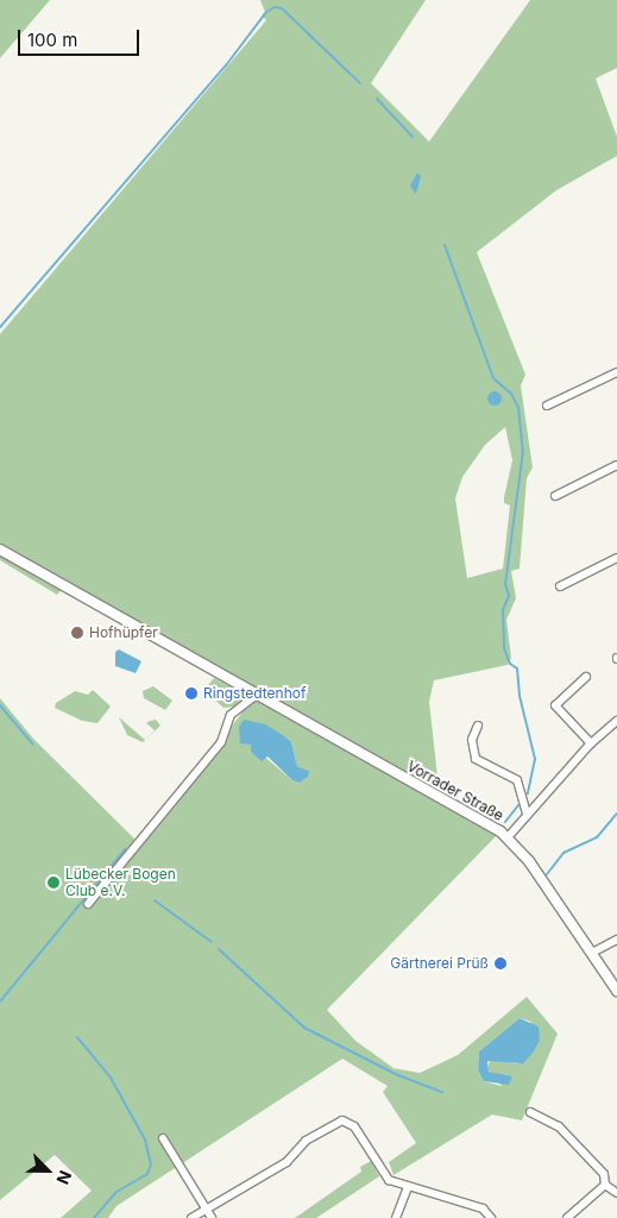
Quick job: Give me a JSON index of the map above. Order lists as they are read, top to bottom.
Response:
{
  "streets": {
    "street": ["Vorrader Straße"]
  },
  "places": [
    "Hofhüpfer",
    "Ringstedtenhof",
    "Lübecker Bogen Club e.V.",
    "Gärtnerei Prüß"
  ],
  "scale_bar": "100 m",
  "north": "bottom right"
}
